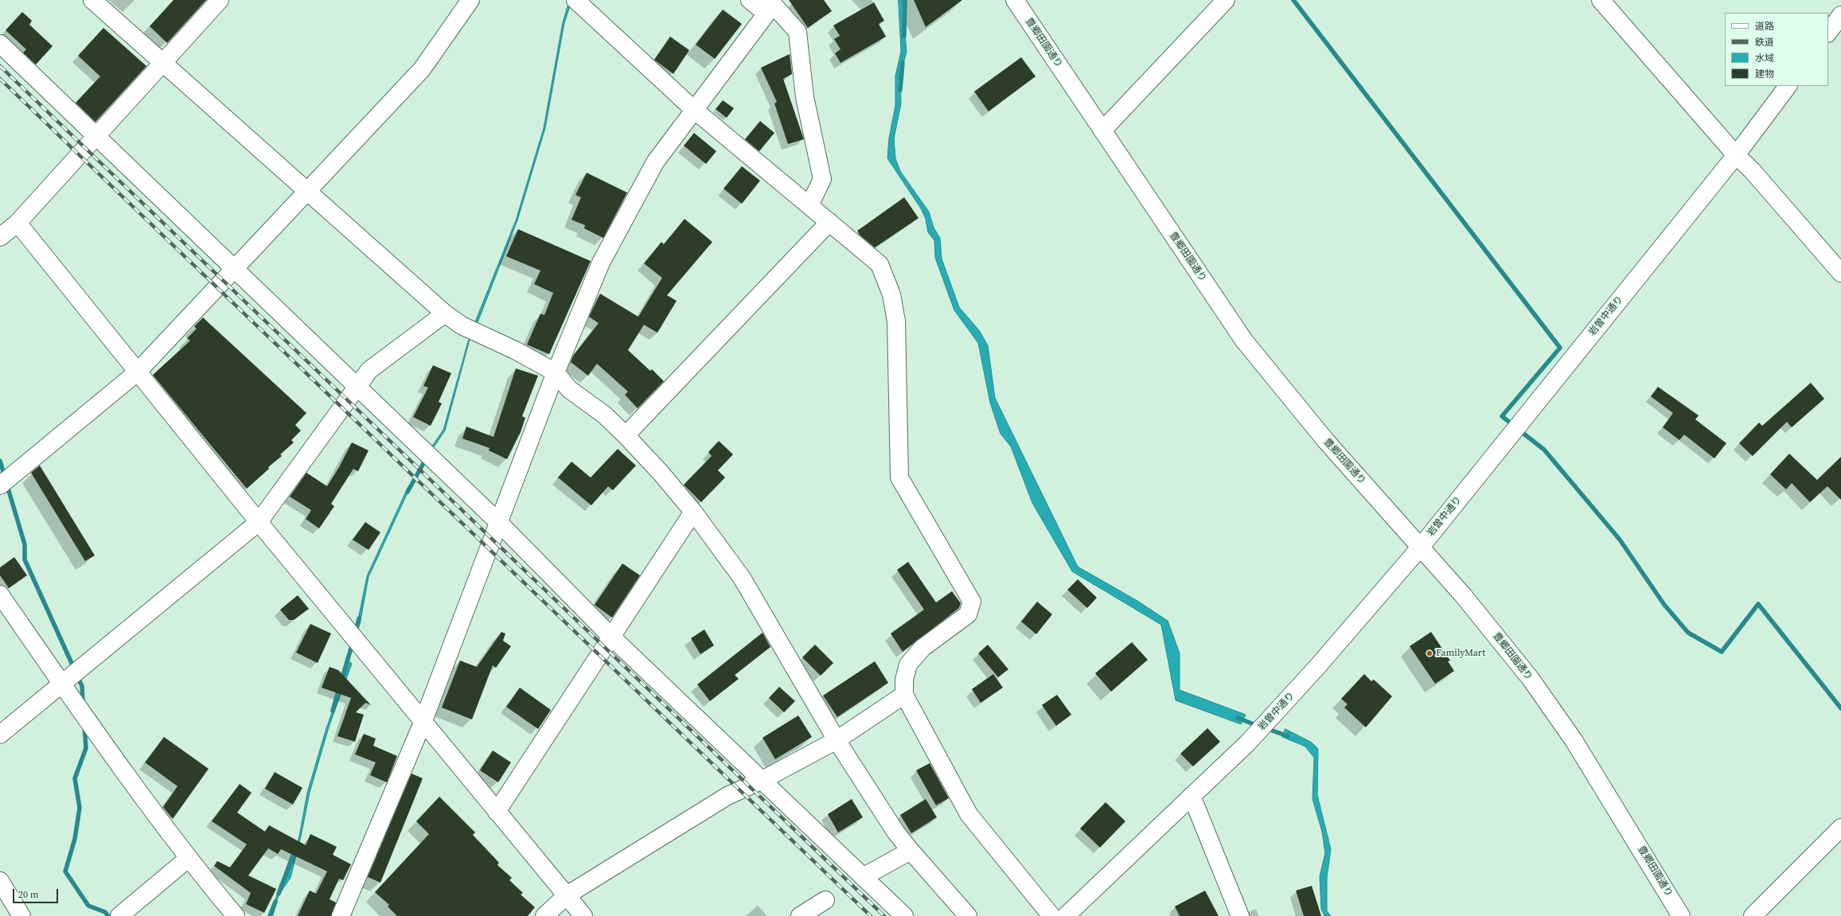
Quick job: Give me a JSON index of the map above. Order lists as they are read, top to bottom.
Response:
{
  "streets": {
    "street": ["豊郷田園通り", "岩曽中通り"]
  },
  "crossings": [
    ["豊郷田園通り", "岩曽中通り"]
  ],
  "places": ["FamilyMart"],
  "legend": [
    "道路",
    "鉄道",
    "水域",
    "建物"
  ],
  "scale_bar": "20 m"
}
